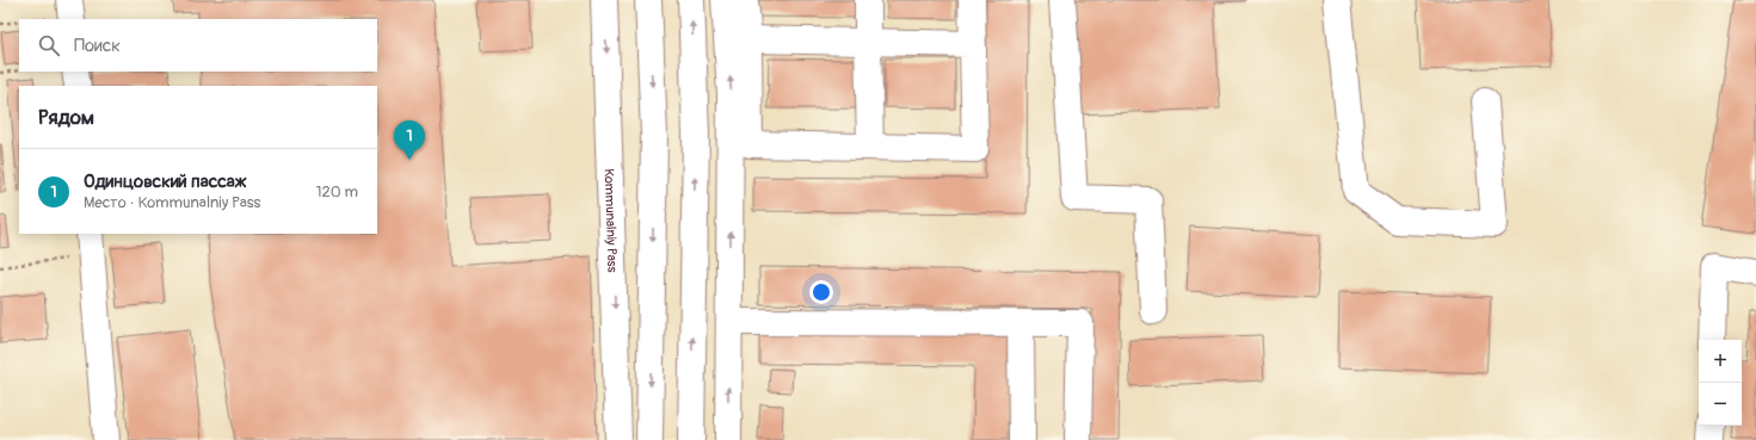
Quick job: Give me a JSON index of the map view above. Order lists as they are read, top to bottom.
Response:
{
  "streets": {
    "street": ["Kommunalniy Pass"]
  },
  "page": {
    "search": "Поиск",
    "heading": "Рядом",
    "pins": "1",
    "list": [
      {
        "mark": "1",
        "name": "Одинцовский пассаж",
        "note": "Место · Kommunalniy Pass",
        "value": "120 m"
      }
    ],
    "map_buttons": ["+", "−"]
  }
}
